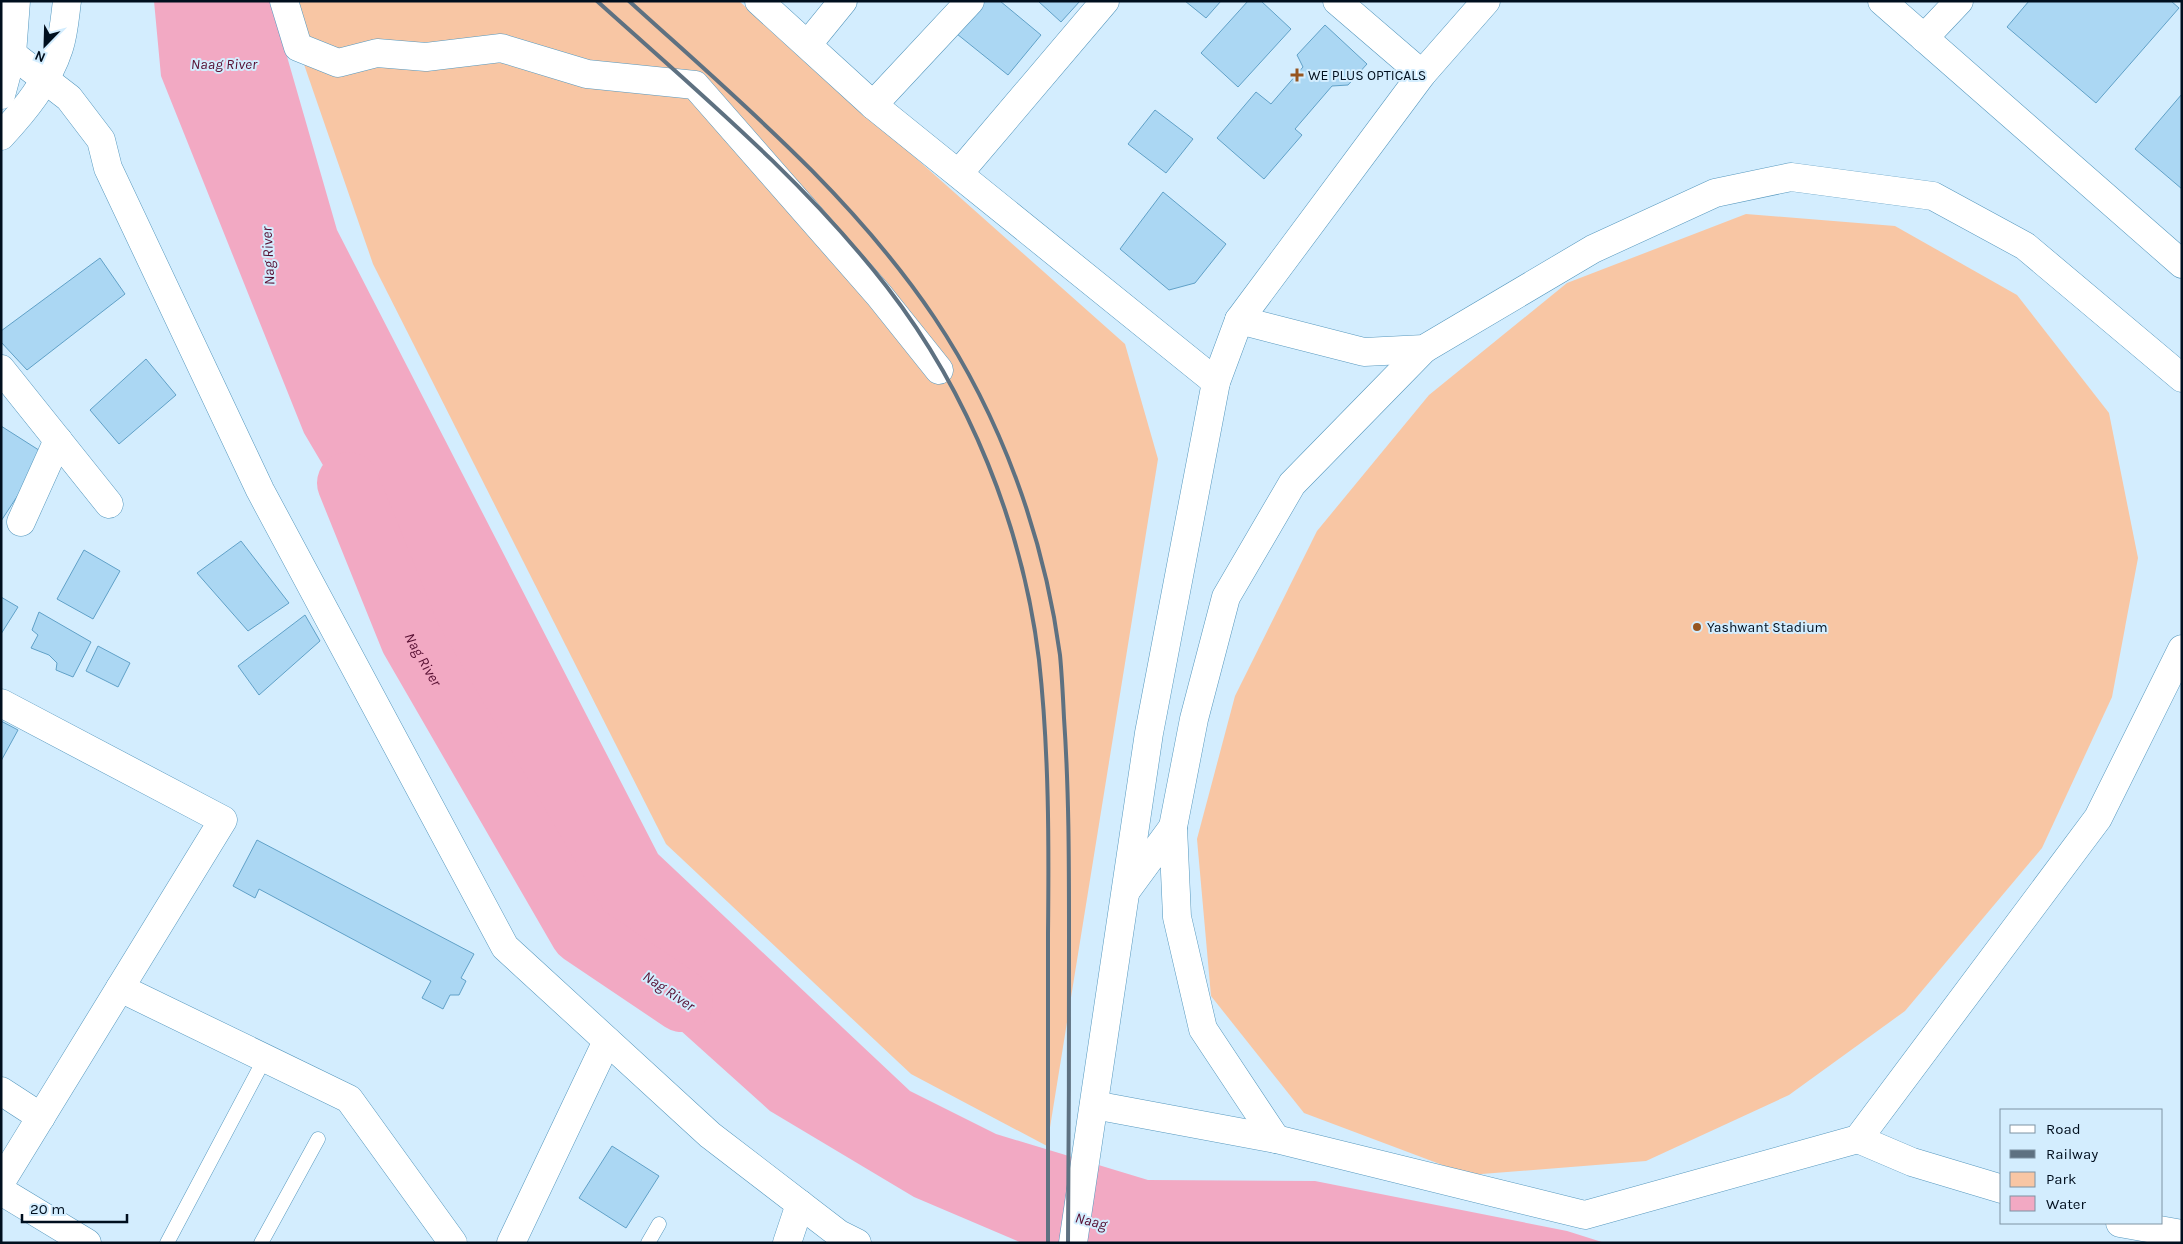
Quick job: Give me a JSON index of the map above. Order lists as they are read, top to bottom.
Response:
{
  "water": ["Naag River", "Nag River", "Naag"],
  "places": {
    "health": ["WE PLUS OPTICALS"],
    "other": ["Yashwant Stadium"]
  },
  "legend": [
    "Road",
    "Railway",
    "Park",
    "Water"
  ],
  "scale_bar": "20 m",
  "north": "bottom left"
}
